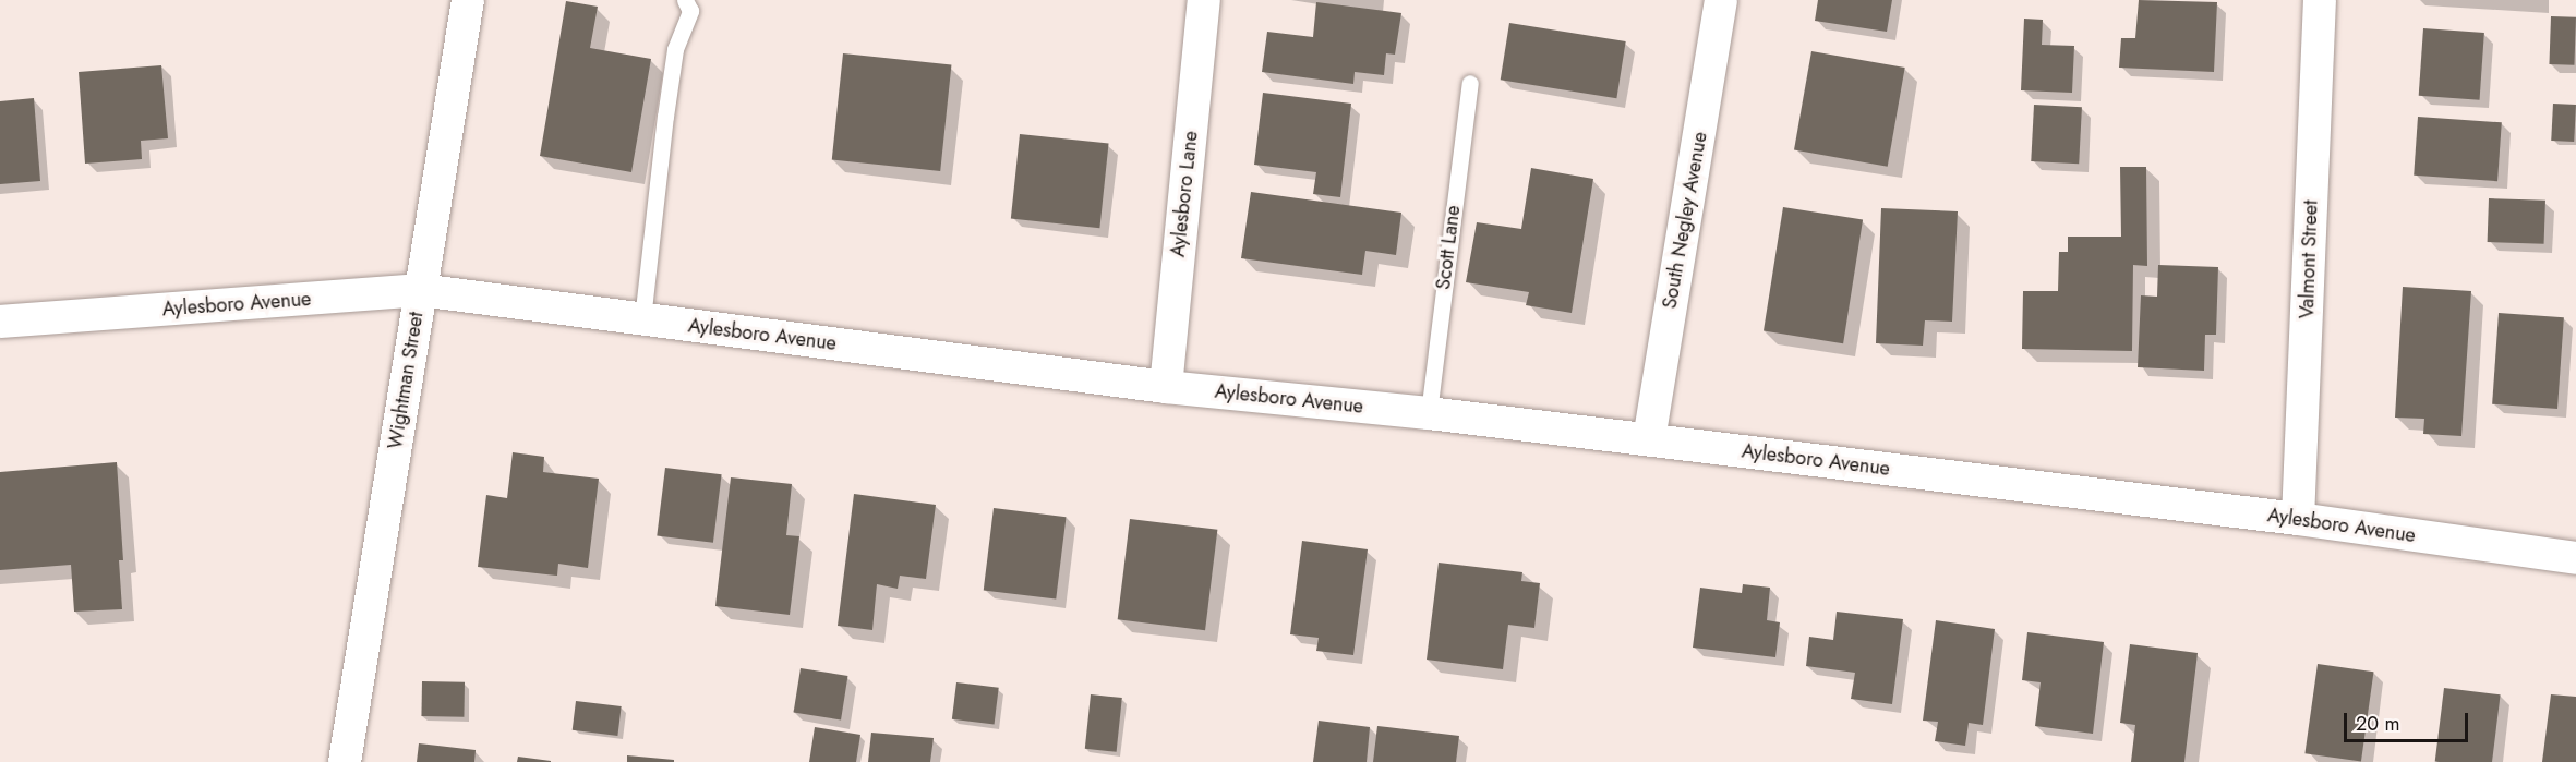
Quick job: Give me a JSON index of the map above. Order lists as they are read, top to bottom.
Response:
{
  "streets": {
    "street": [
      "Aylesboro Lane",
      "South Negley Avenue",
      "Valmont Street",
      "Aylesboro Avenue",
      "Wightman Street"
    ],
    "lane": ["Scott Lane"]
  },
  "crossings": [
    ["Aylesboro Lane", "Aylesboro Avenue"],
    ["South Negley Avenue", "Aylesboro Avenue"],
    ["Scott Lane", "Aylesboro Avenue"],
    ["Valmont Street", "Aylesboro Avenue"],
    ["Aylesboro Avenue", "Wightman Street"]
  ],
  "scale_bar": "20 m"
}
